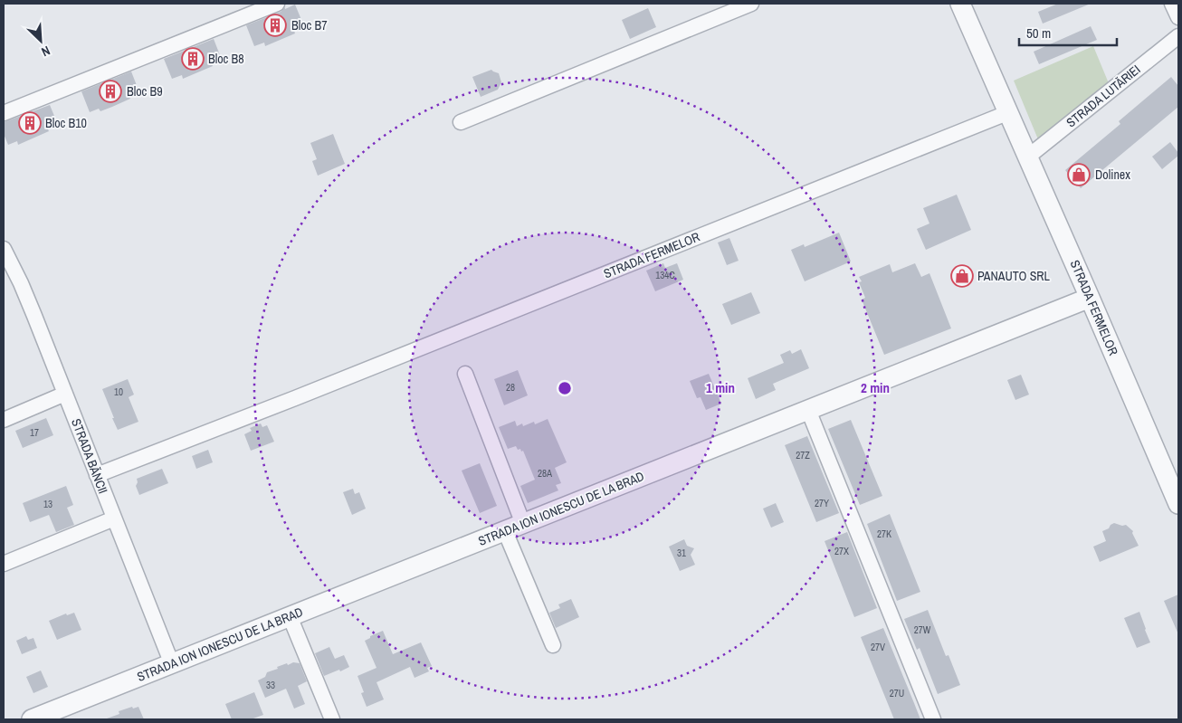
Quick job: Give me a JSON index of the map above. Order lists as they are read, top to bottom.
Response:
{
  "streets": {
    "street": [
      "STRADA LUTĂRIEI",
      "STRADA FERMELOR",
      "STRADA BĂNCII",
      "STRADA ION IONESCU DE LA BRAD"
    ]
  },
  "crossings": [
    ["STRADA LUTĂRIEI", "STRADA FERMELOR"],
    ["STRADA FERMELOR", "STRADA BĂNCII"],
    ["STRADA FERMELOR", "STRADA ION IONESCU DE LA BRAD"],
    ["STRADA BĂNCII", "STRADA ION IONESCU DE LA BRAD"]
  ],
  "places": {
    "building": [
      "Bloc B7",
      "Bloc B8",
      "Bloc B9",
      "Bloc B10"
    ],
    "shop": ["Dolinex", "PANAUTO SRL"]
  },
  "house_numbers": [
    "134C",
    "28",
    "10",
    "17",
    "27Z",
    "28A",
    "27Y",
    "13",
    "27K",
    "27X",
    "31",
    "27W",
    "27V",
    "33",
    "27U"
  ],
  "scale_bar": "50 m",
  "north": "bottom right",
  "rings": ["1 min", "2 min"]
}
